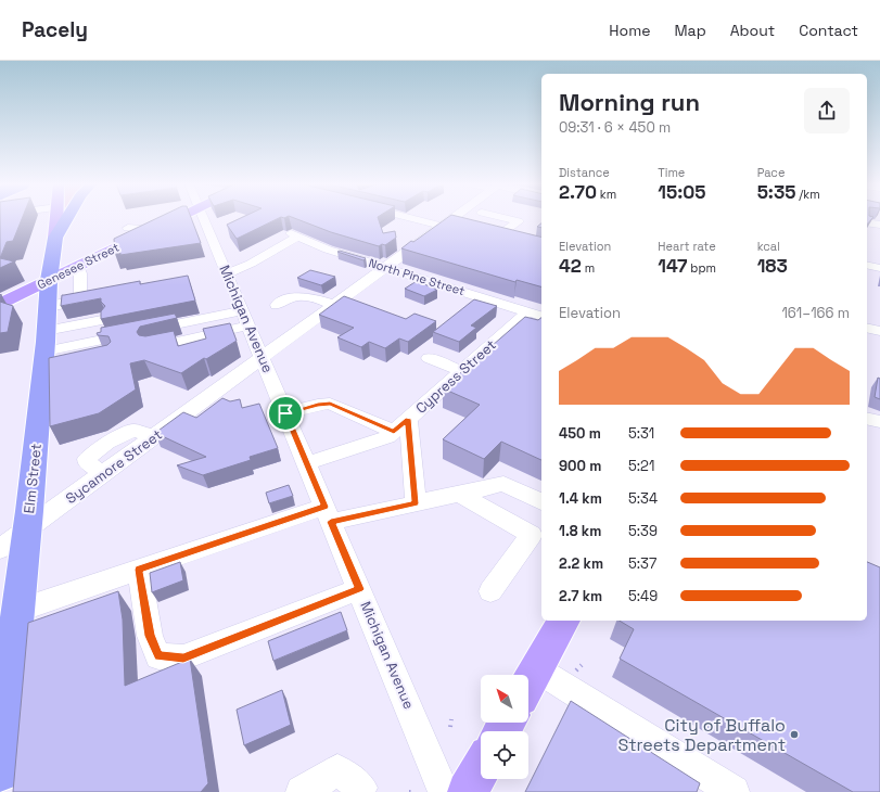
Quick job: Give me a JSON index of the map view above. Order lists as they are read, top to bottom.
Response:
{
  "streets": {
    "highway": ["Elm Street"],
    "main road": ["Genesee Street"],
    "street": [
      "North Pine Street",
      "Michigan Avenue",
      "Cypress Street",
      "Sycamore Street"
    ]
  },
  "crossings": [
    ["Genesee Street", "Elm Street"],
    ["North Pine Street", "Michigan Avenue"],
    ["North Pine Street", "Cypress Street"],
    ["North Pine Street", "Sycamore Street"],
    ["Michigan Avenue", "Cypress Street"],
    ["Michigan Avenue", "Sycamore Street"],
    ["Sycamore Street", "Elm Street"]
  ],
  "places": ["City of Buffalo Streets Department"],
  "north": "top left",
  "page": {
    "header": "Pacely",
    "nav": [
      "Home",
      "Map",
      "About",
      "Contact"
    ],
    "heading": ["Morning run", "09:31 · 6 × 450 m"],
    "stats": [
      ["Distance", "2.70 km"],
      ["Time", "15:05"],
      ["Pace", "5:35 /km"],
      ["Elevation", "42 m"],
      ["Heart rate", "147 bpm"],
      ["kcal", "183"]
    ],
    "chart": ["Elevation", "161–166 m"],
    "list": [
      {
        "name": "450 m",
        "note": "5:31"
      },
      {
        "name": "900 m",
        "note": "5:21"
      },
      {
        "name": "1.4 km",
        "note": "5:34"
      },
      {
        "name": "1.8 km",
        "note": "5:39"
      },
      {
        "name": "2.2 km",
        "note": "5:37"
      },
      {
        "name": "2.7 km",
        "note": "5:49"
      }
    ]
  }
}
